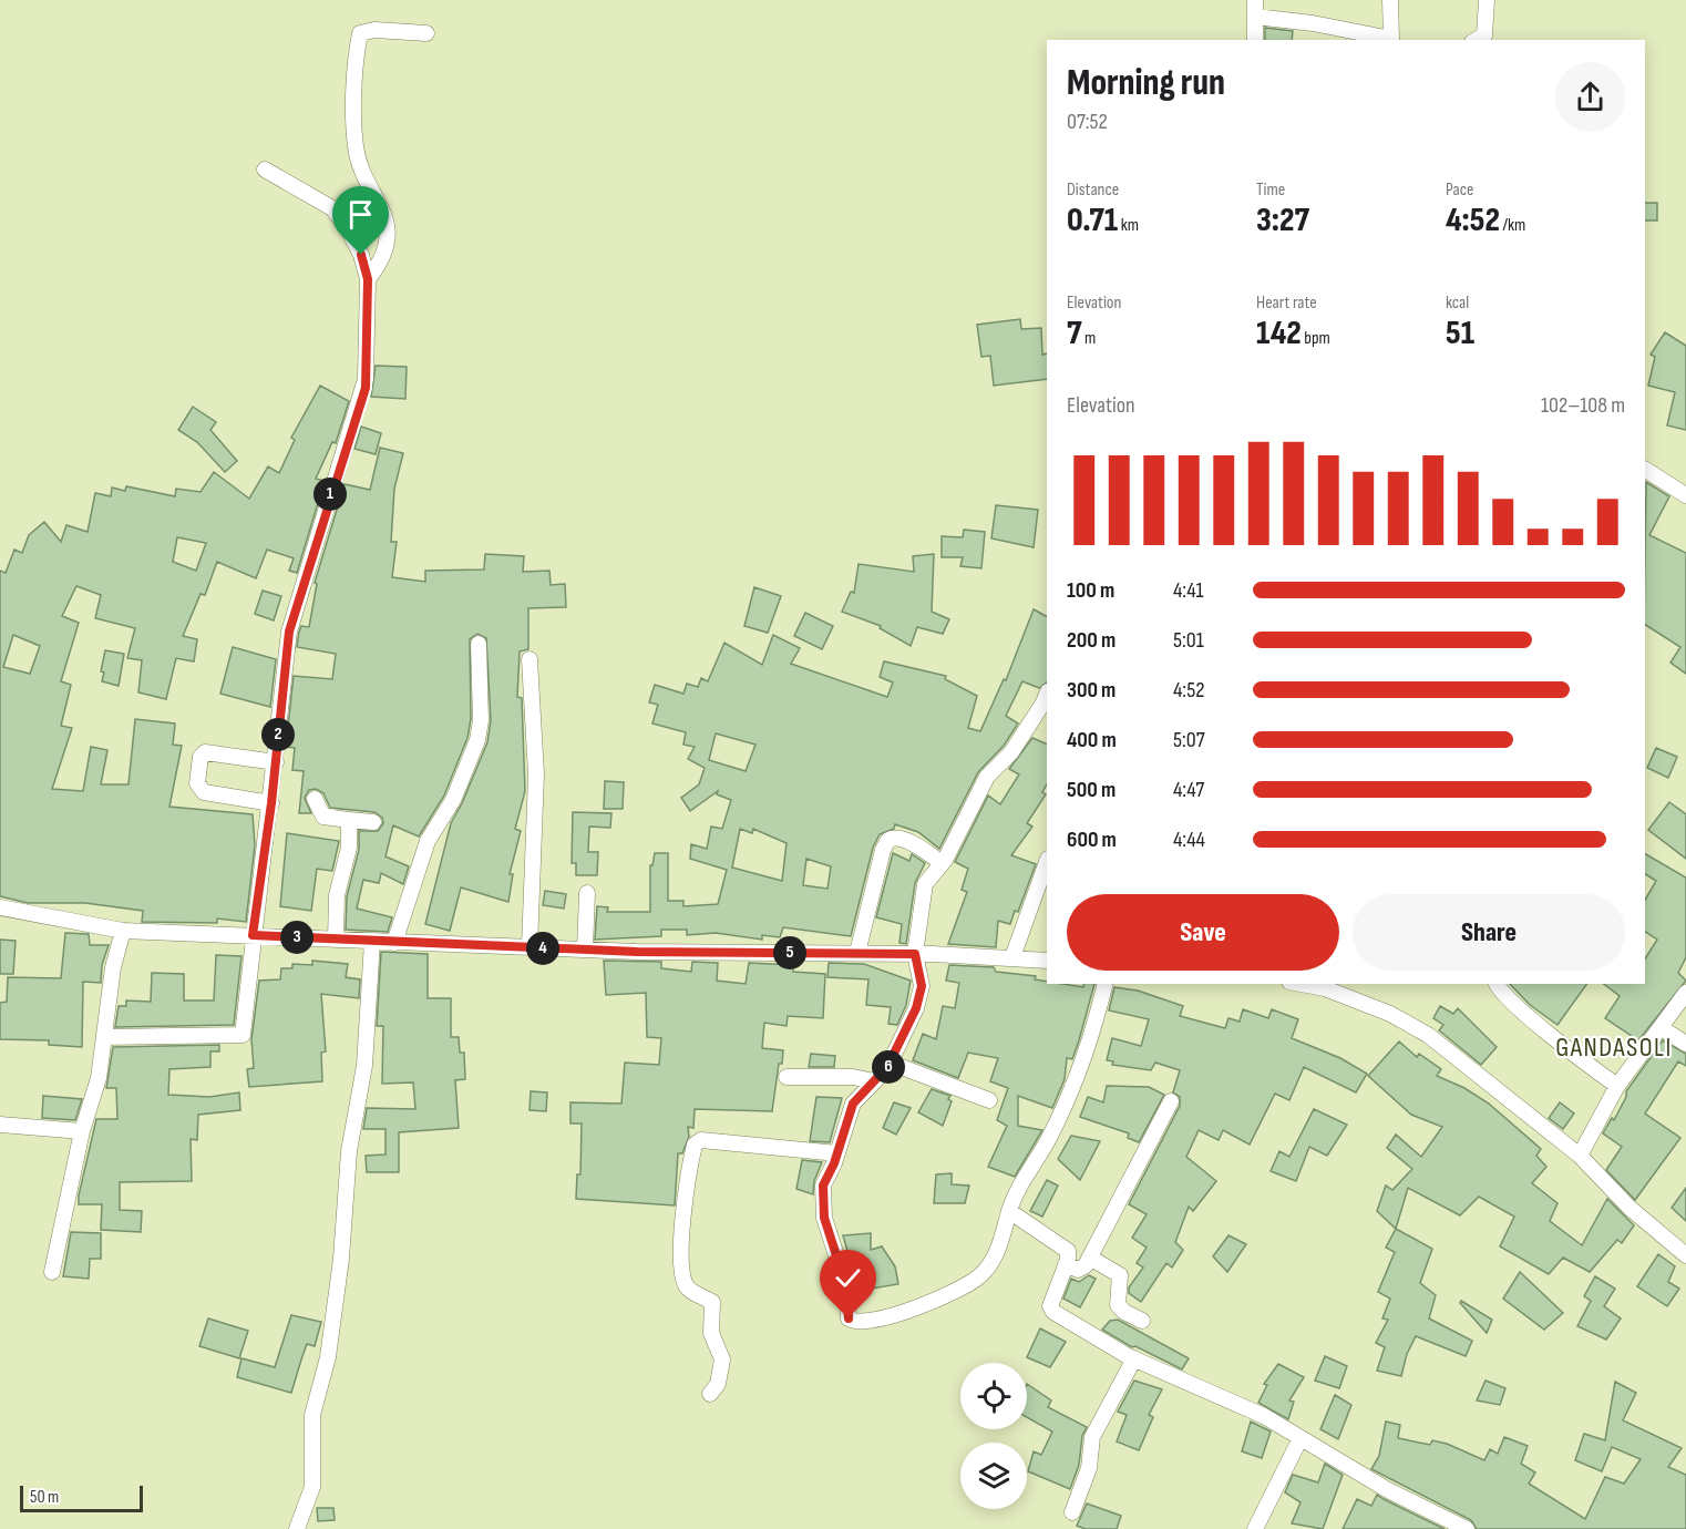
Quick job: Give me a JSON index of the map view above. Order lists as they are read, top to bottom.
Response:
{
  "districts": ["GANDASOLI"],
  "scale_bar": "50 m",
  "page": {
    "heading": ["Morning run", "07:52"],
    "stats": [
      ["Distance", "0.71 km"],
      ["Time", "3:27"],
      ["Pace", "4:52 /km"],
      ["Elevation", "7 m"],
      ["Heart rate", "142 bpm"],
      ["kcal", "51"]
    ],
    "chart": ["Elevation", "102–108 m"],
    "pins": [
      "1",
      "2",
      "3",
      "4",
      "5",
      "6"
    ],
    "list": [
      {
        "name": "100 m",
        "note": "4:41"
      },
      {
        "name": "200 m",
        "note": "5:01"
      },
      {
        "name": "300 m",
        "note": "4:52"
      },
      {
        "name": "400 m",
        "note": "5:07"
      },
      {
        "name": "500 m",
        "note": "4:47"
      },
      {
        "name": "600 m",
        "note": "4:44"
      }
    ],
    "buttons": ["Save", "Share"],
    "scale": "50 m"
  }
}
